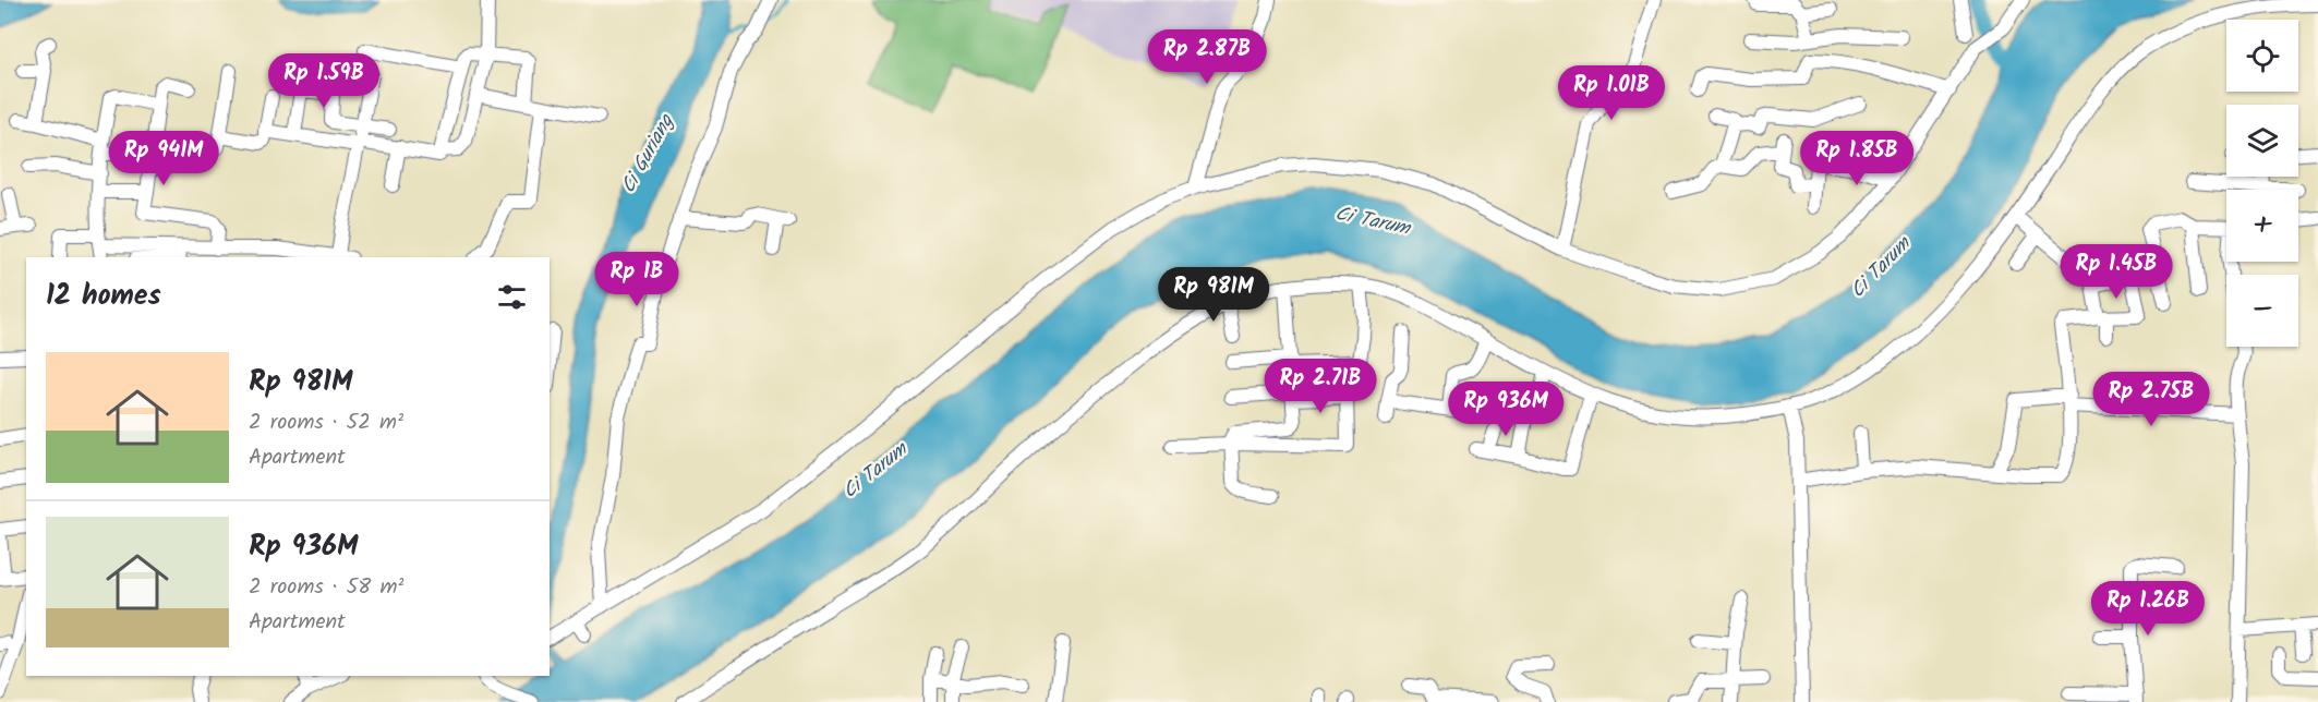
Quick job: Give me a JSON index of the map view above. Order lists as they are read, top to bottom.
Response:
{
  "water": ["Ci Guriang", "Ci Tarum"],
  "page": {
    "map_buttons": ["+", "−"],
    "price": [
      "Rp 2.87B",
      "Rp 1.59B",
      "Rp 1.01B",
      "Rp 941M",
      "Rp 1.85B",
      "Rp 1.45B",
      "Rp 1B",
      "Rp 981M",
      "Rp 2.71B",
      "Rp 2.75B",
      "Rp 936M",
      "Rp 1.26B"
    ],
    "heading": "12 homes",
    "list": [
      {
        "name": "Rp 981M",
        "note": "2 rooms · 52 m² · Apartment"
      },
      {
        "name": "Rp 936M",
        "note": "2 rooms · 58 m² · Apartment"
      }
    ]
  }
}
